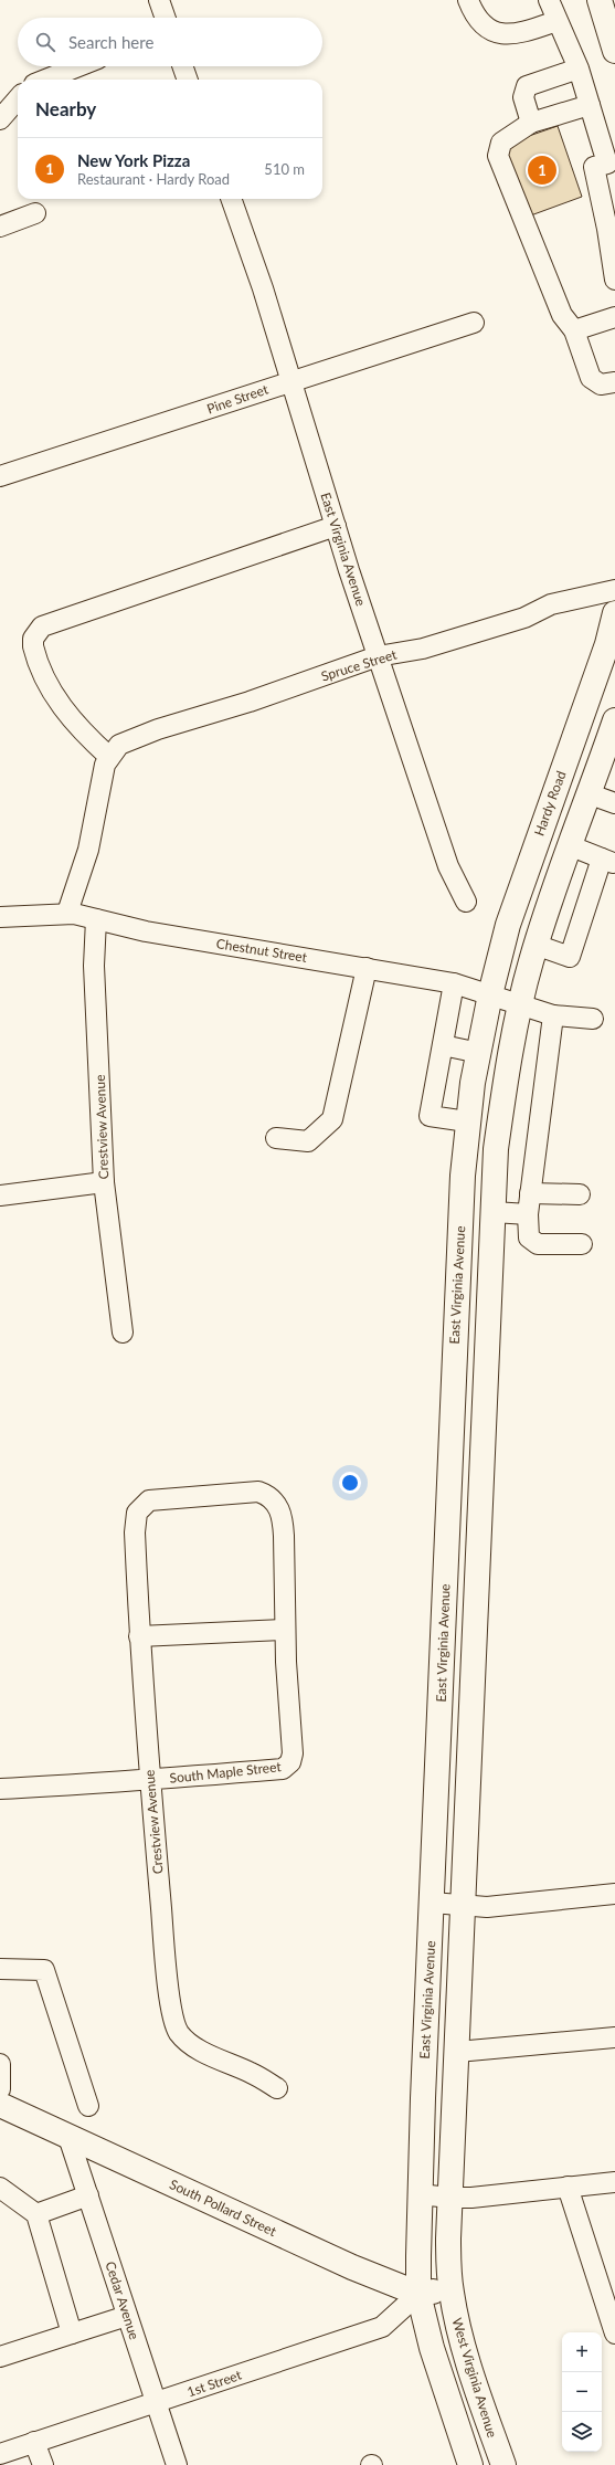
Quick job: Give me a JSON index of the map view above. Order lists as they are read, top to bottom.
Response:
{
  "streets": {
    "main road": [
      "East Virginia Avenue",
      "Hardy Road",
      "South Pollard Street",
      "West Virginia Avenue"
    ],
    "street": [
      "Pine Street",
      "Spruce Street",
      "Chestnut Street",
      "Crestview Avenue",
      "South Maple Street",
      "Cedar Avenue",
      "1st Street"
    ]
  },
  "crossings": [
    ["Pine Street", "East Virginia Avenue"],
    ["East Virginia Avenue", "Spruce Street"],
    ["East Virginia Avenue", "Hardy Road"],
    ["East Virginia Avenue", "Chestnut Street"],
    ["East Virginia Avenue", "South Pollard Street"],
    ["East Virginia Avenue", "1st Street"],
    ["Hardy Road", "Chestnut Street"],
    ["Chestnut Street", "Crestview Avenue"],
    ["Crestview Avenue", "South Maple Street"],
    ["South Pollard Street", "Cedar Avenue"],
    ["South Pollard Street", "West Virginia Avenue"],
    ["South Pollard Street", "1st Street"],
    ["Cedar Avenue", "1st Street"]
  ],
  "page": {
    "search": "Search here",
    "heading": "Nearby",
    "list": [
      {
        "mark": "1",
        "name": "New York Pizza",
        "note": "Restaurant · Hardy Road",
        "value": "510 m"
      }
    ],
    "pins": "1",
    "map_buttons": ["+", "−"]
  }
}
